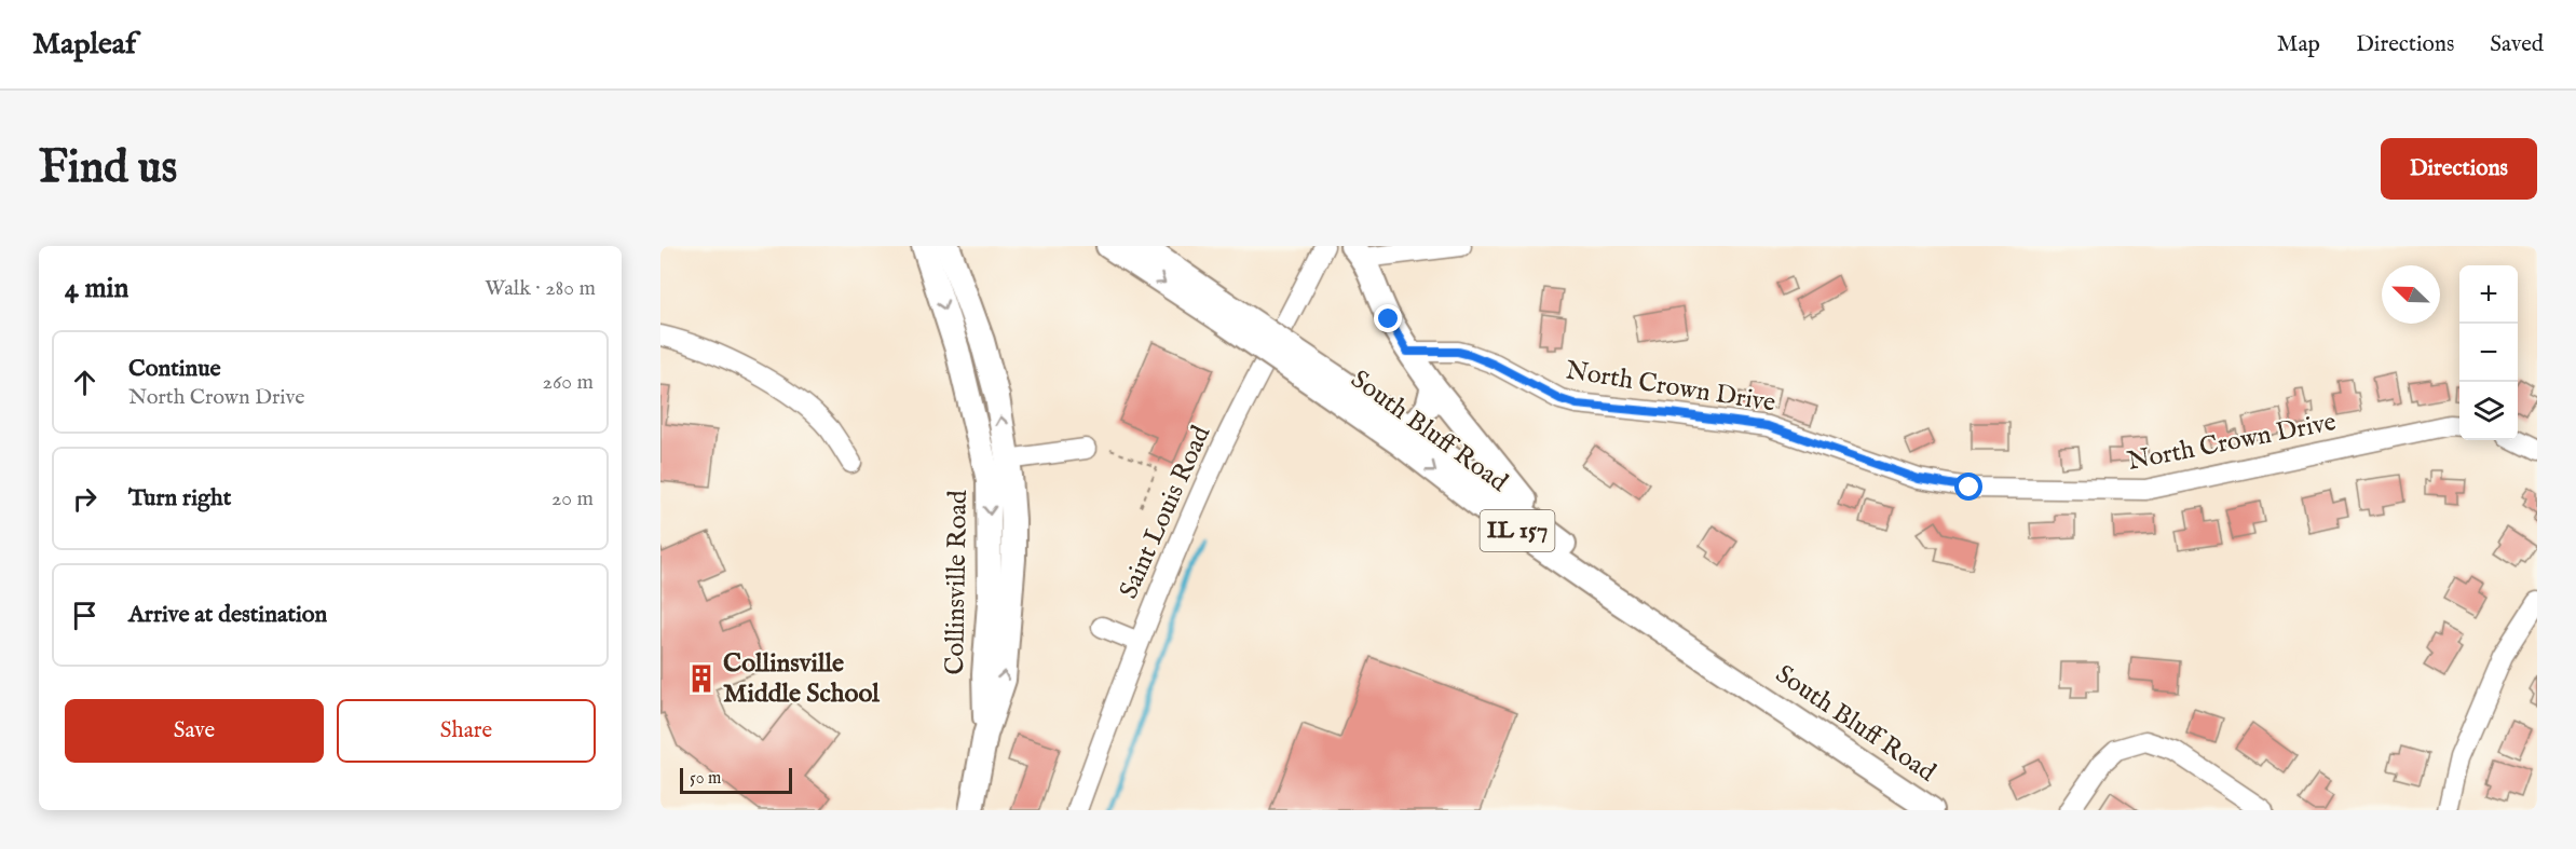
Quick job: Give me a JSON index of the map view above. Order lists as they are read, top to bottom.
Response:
{
  "streets": {
    "main road": ["South Bluff Road", "IL 157", "Collinsville Road"],
    "street": ["North Crown Drive", "Saint Louis Road"]
  },
  "places": {
    "building": ["Collinsville Middle School"]
  },
  "scale_bar": "50 m",
  "north": "top left",
  "page": {
    "header": "Mapleaf",
    "nav": ["Map", "Directions", "Saved"],
    "buttons": [
      "Directions",
      ["Save", "Share"]
    ],
    "title": "Find us",
    "heading": ["4 min", "Walk · 280 m"],
    "map_buttons": ["+", "−"],
    "list": [
      ["Continue", "North Crown Drive", "260 m"],
      ["Turn right", "20 m"],
      "Arrive at destination"
    ],
    "scale": "50 m"
  }
}
